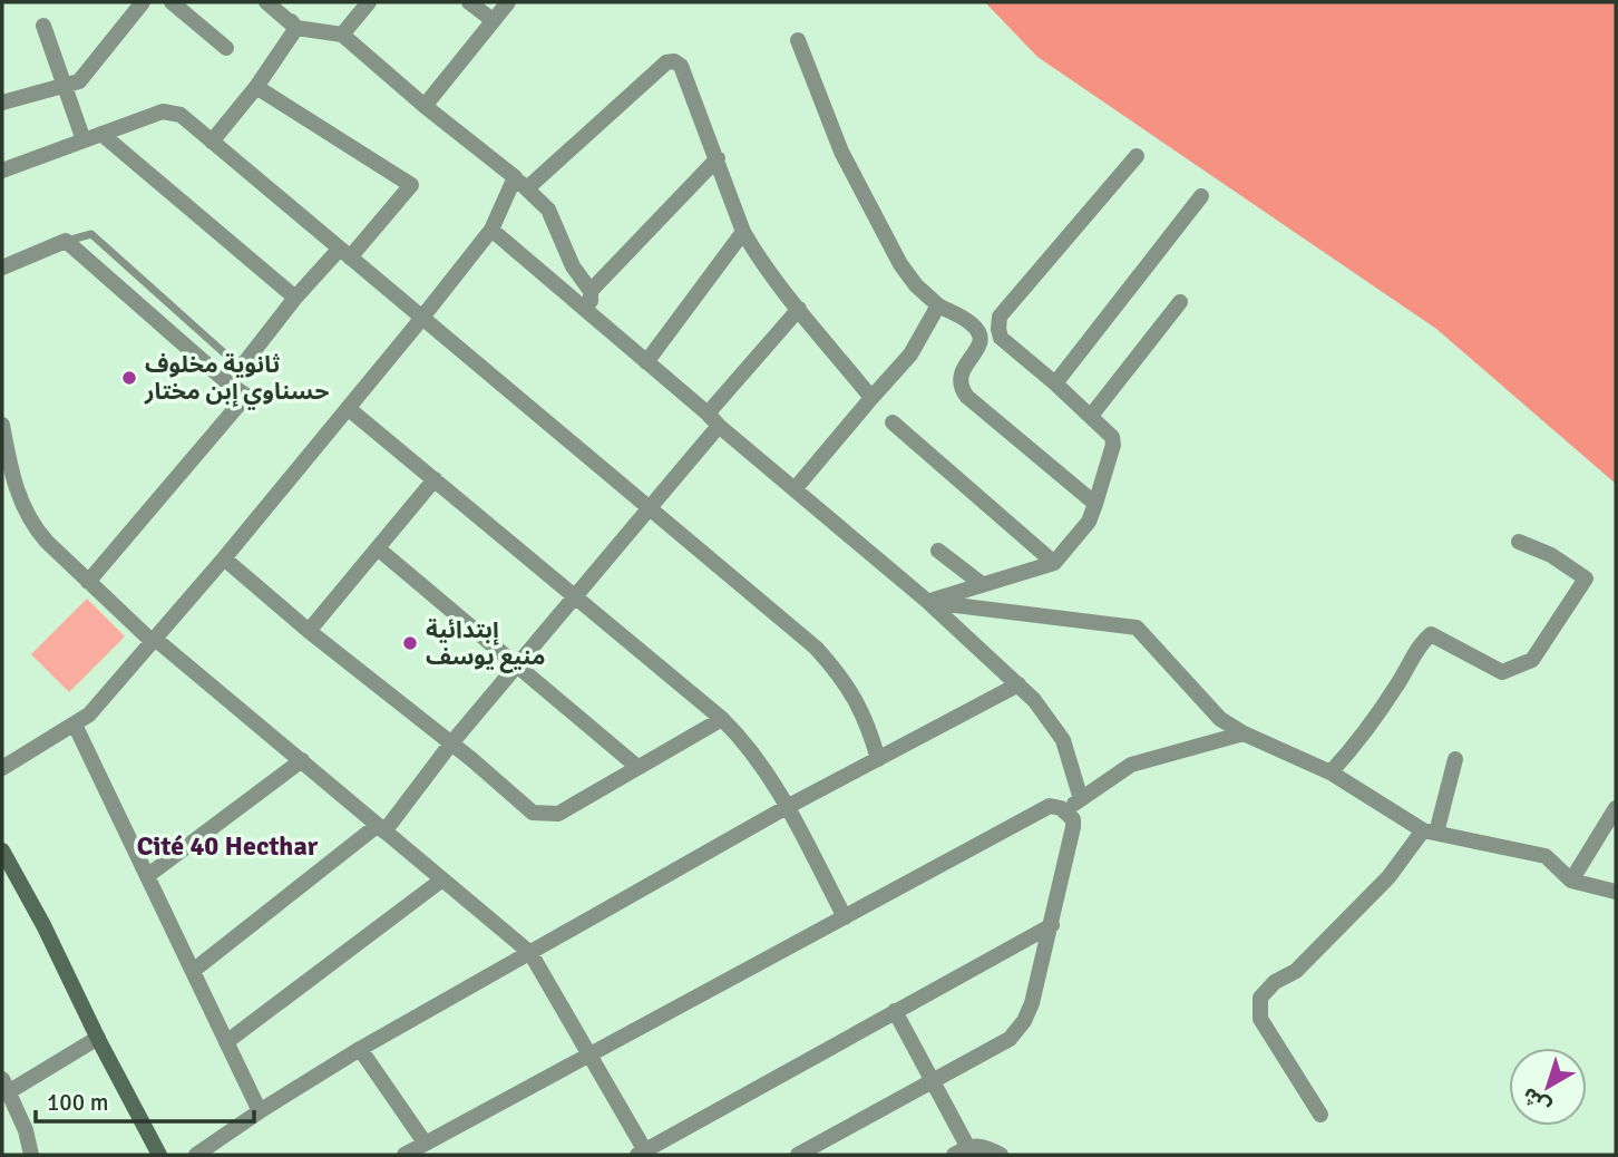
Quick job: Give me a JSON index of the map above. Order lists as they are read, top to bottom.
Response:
{
  "districts": ["Cité 40 Hecthar"],
  "places": ["ثانوية مخلوف حسناوي إبن مختار", "إبتدائية منيع يوسف"],
  "scale_bar": "100 m",
  "north": "bottom left"
}
